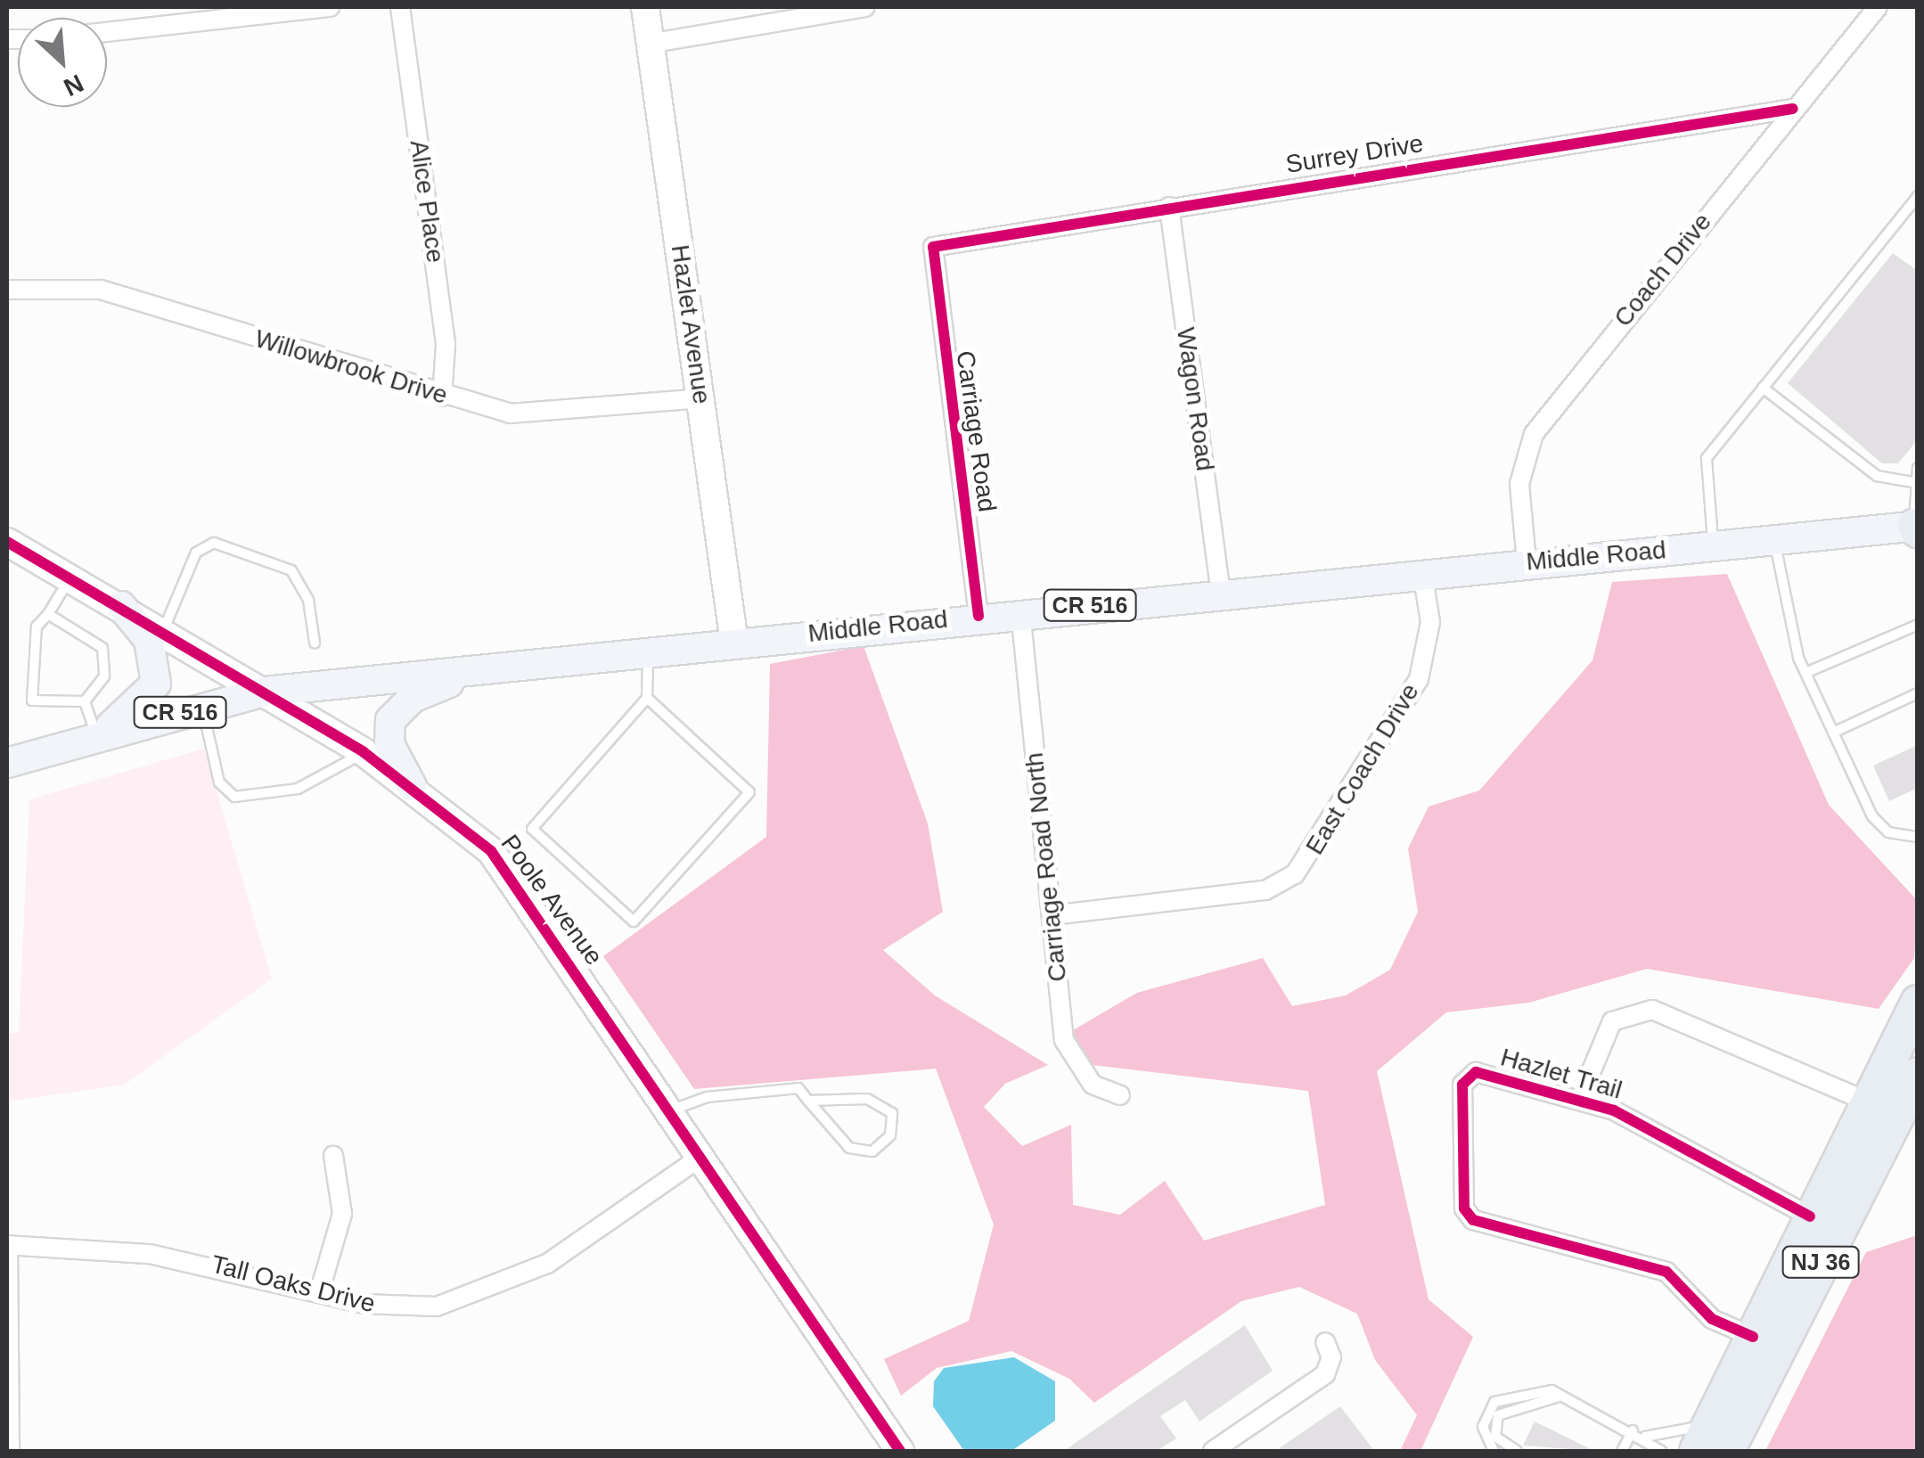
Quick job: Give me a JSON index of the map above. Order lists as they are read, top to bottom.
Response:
{
  "streets": {
    "highway": ["NJ 36"],
    "main road": ["Middle Road", "CR 516"],
    "street": [
      "Surrey Drive",
      "Alice Place",
      "Coach Drive",
      "Hazlet Avenue",
      "Willowbrook Drive",
      "Wagon Road",
      "Carriage Road",
      "East Coach Drive",
      "Carriage Road North",
      "Poole Avenue",
      "Hazlet Trail",
      "Tall Oaks Drive"
    ]
  },
  "crossings": [
    ["Surrey Drive", "Coach Drive"],
    ["Surrey Drive", "Wagon Road"],
    ["Surrey Drive", "Carriage Road"],
    ["Alice Place", "Willowbrook Drive"],
    ["Coach Drive", "Middle Road"],
    ["Hazlet Avenue", "Willowbrook Drive"],
    ["Hazlet Avenue", "Middle Road"],
    ["Wagon Road", "Middle Road"],
    ["Carriage Road", "Middle Road"],
    ["Middle Road", "East Coach Drive"],
    ["Middle Road", "Carriage Road North"],
    ["Middle Road", "Poole Avenue"],
    ["East Coach Drive", "Carriage Road North"],
    ["Poole Avenue", "Tall Oaks Drive"],
    ["Hazlet Trail", "NJ 36"]
  ],
  "north": "bottom right"
}
